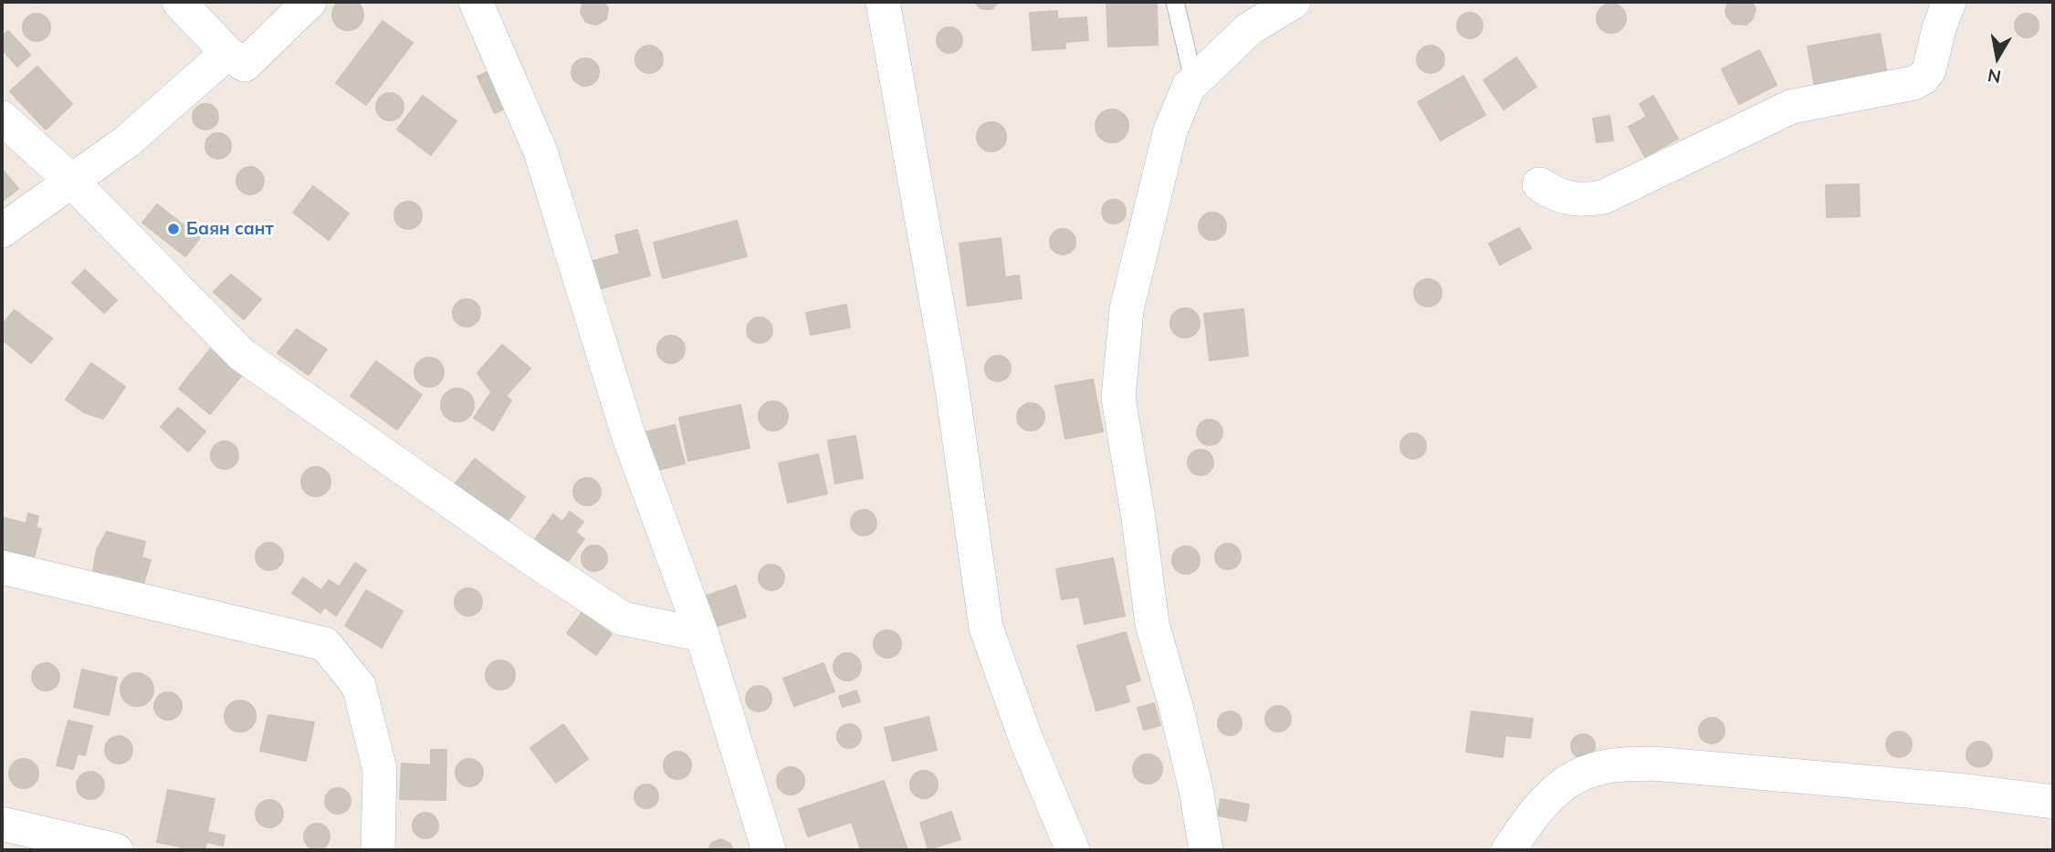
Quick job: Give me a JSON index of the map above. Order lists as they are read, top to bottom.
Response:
{
  "places": ["Баян сант"],
  "north": "bottom"
}
